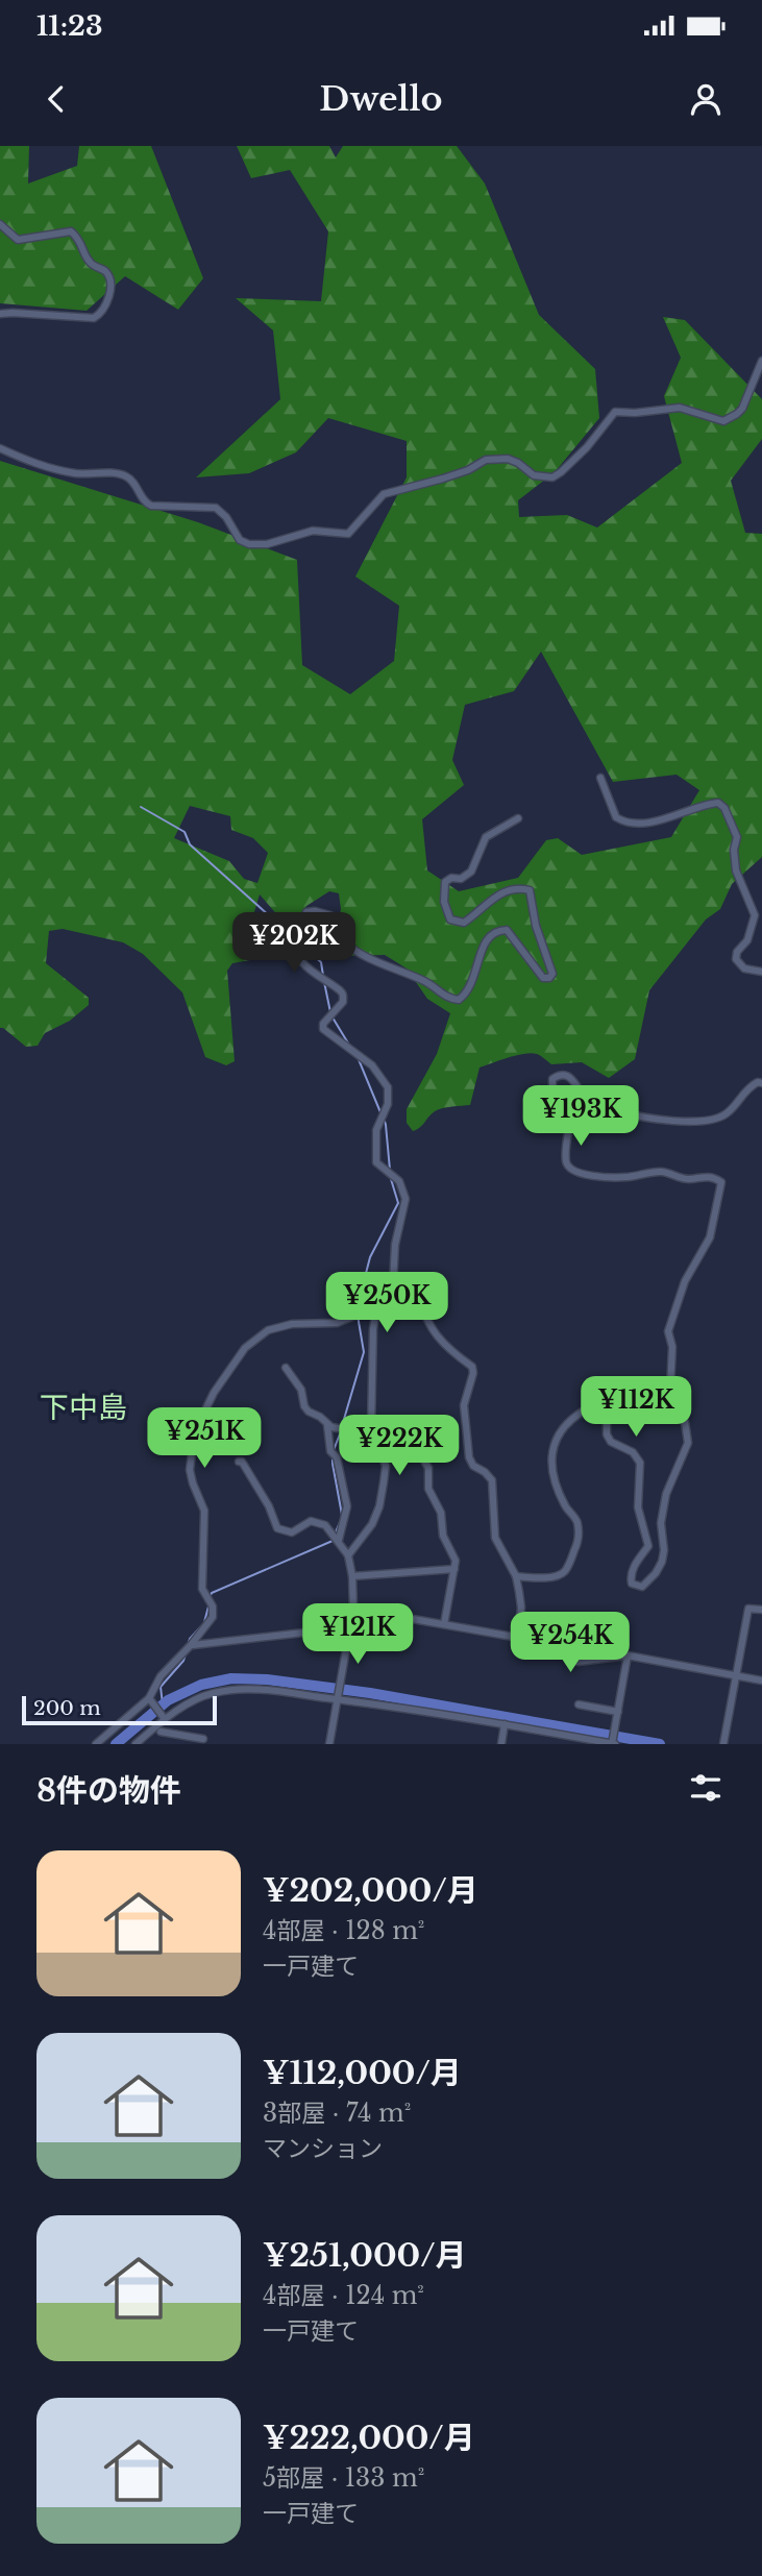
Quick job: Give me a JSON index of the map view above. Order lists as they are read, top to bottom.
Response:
{
  "districts": ["下中島"],
  "scale_bar": "200 m",
  "page": {
    "status": "11:23",
    "header": "Dwello",
    "price": [
      "¥202K",
      "¥193K",
      "¥250K",
      "¥112K",
      "¥251K",
      "¥222K",
      "¥121K",
      "¥254K"
    ],
    "scale": "200 m",
    "heading": "8件の物件",
    "list": [
      {
        "name": "¥202,000/月",
        "note": "4部屋 · 128 m² · 一戸建て"
      },
      {
        "name": "¥112,000/月",
        "note": "3部屋 · 74 m² · マンション"
      },
      {
        "name": "¥251,000/月",
        "note": "4部屋 · 124 m² · 一戸建て"
      },
      {
        "name": "¥222,000/月",
        "note": "5部屋 · 133 m² · 一戸建て"
      }
    ]
  }
}
